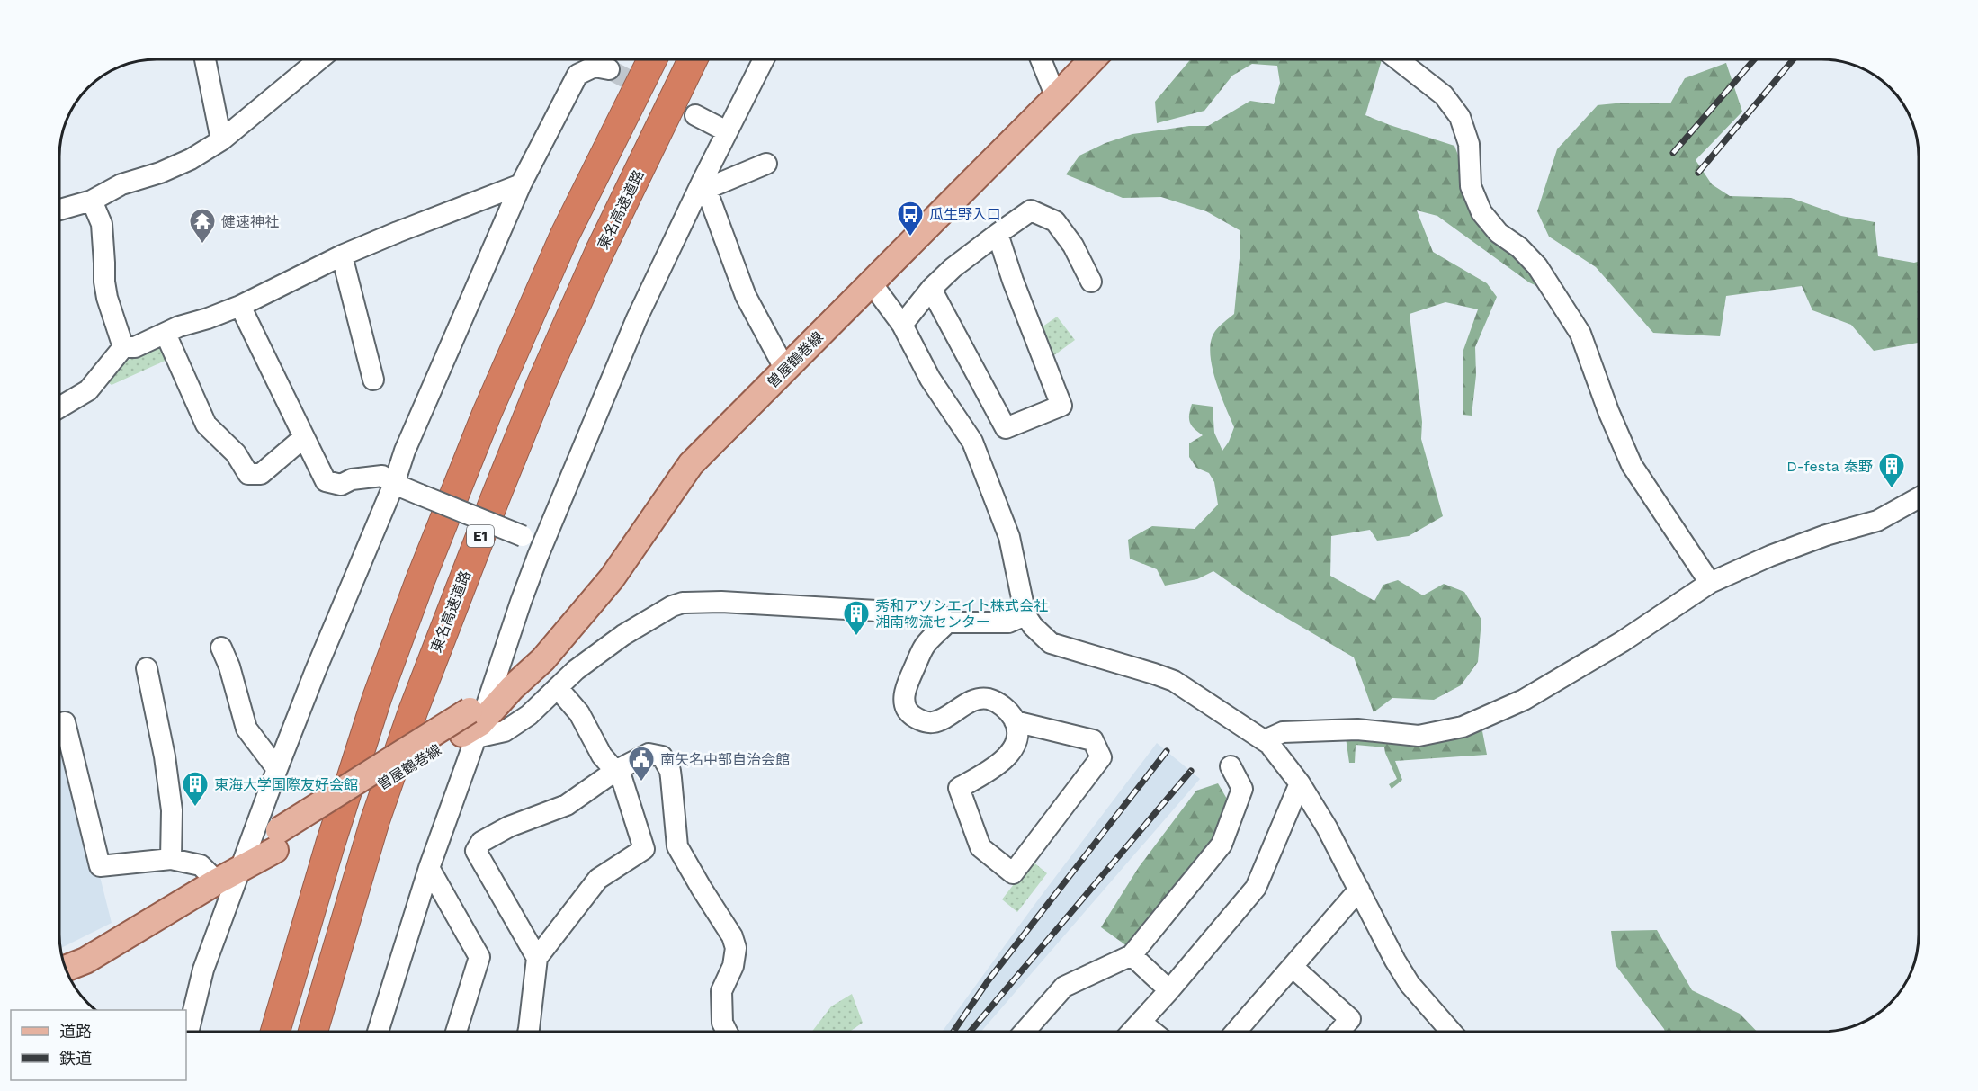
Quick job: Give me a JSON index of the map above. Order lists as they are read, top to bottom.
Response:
{
  "streets": {
    "highway": ["東名高速道路", "E1"],
    "main road": ["曽屋鶴巻線"]
  },
  "places": {
    "bus stop": ["瓜生野入口"],
    "temple": ["健速神社"],
    "building": ["D-festa 秦野", "秀和アソシエイト株式会社 湘南物流センター", "東海大学国際友好会館"],
    "public building": ["南矢名中部自治会館"]
  },
  "legend": ["道路", "鉄道"]
}
